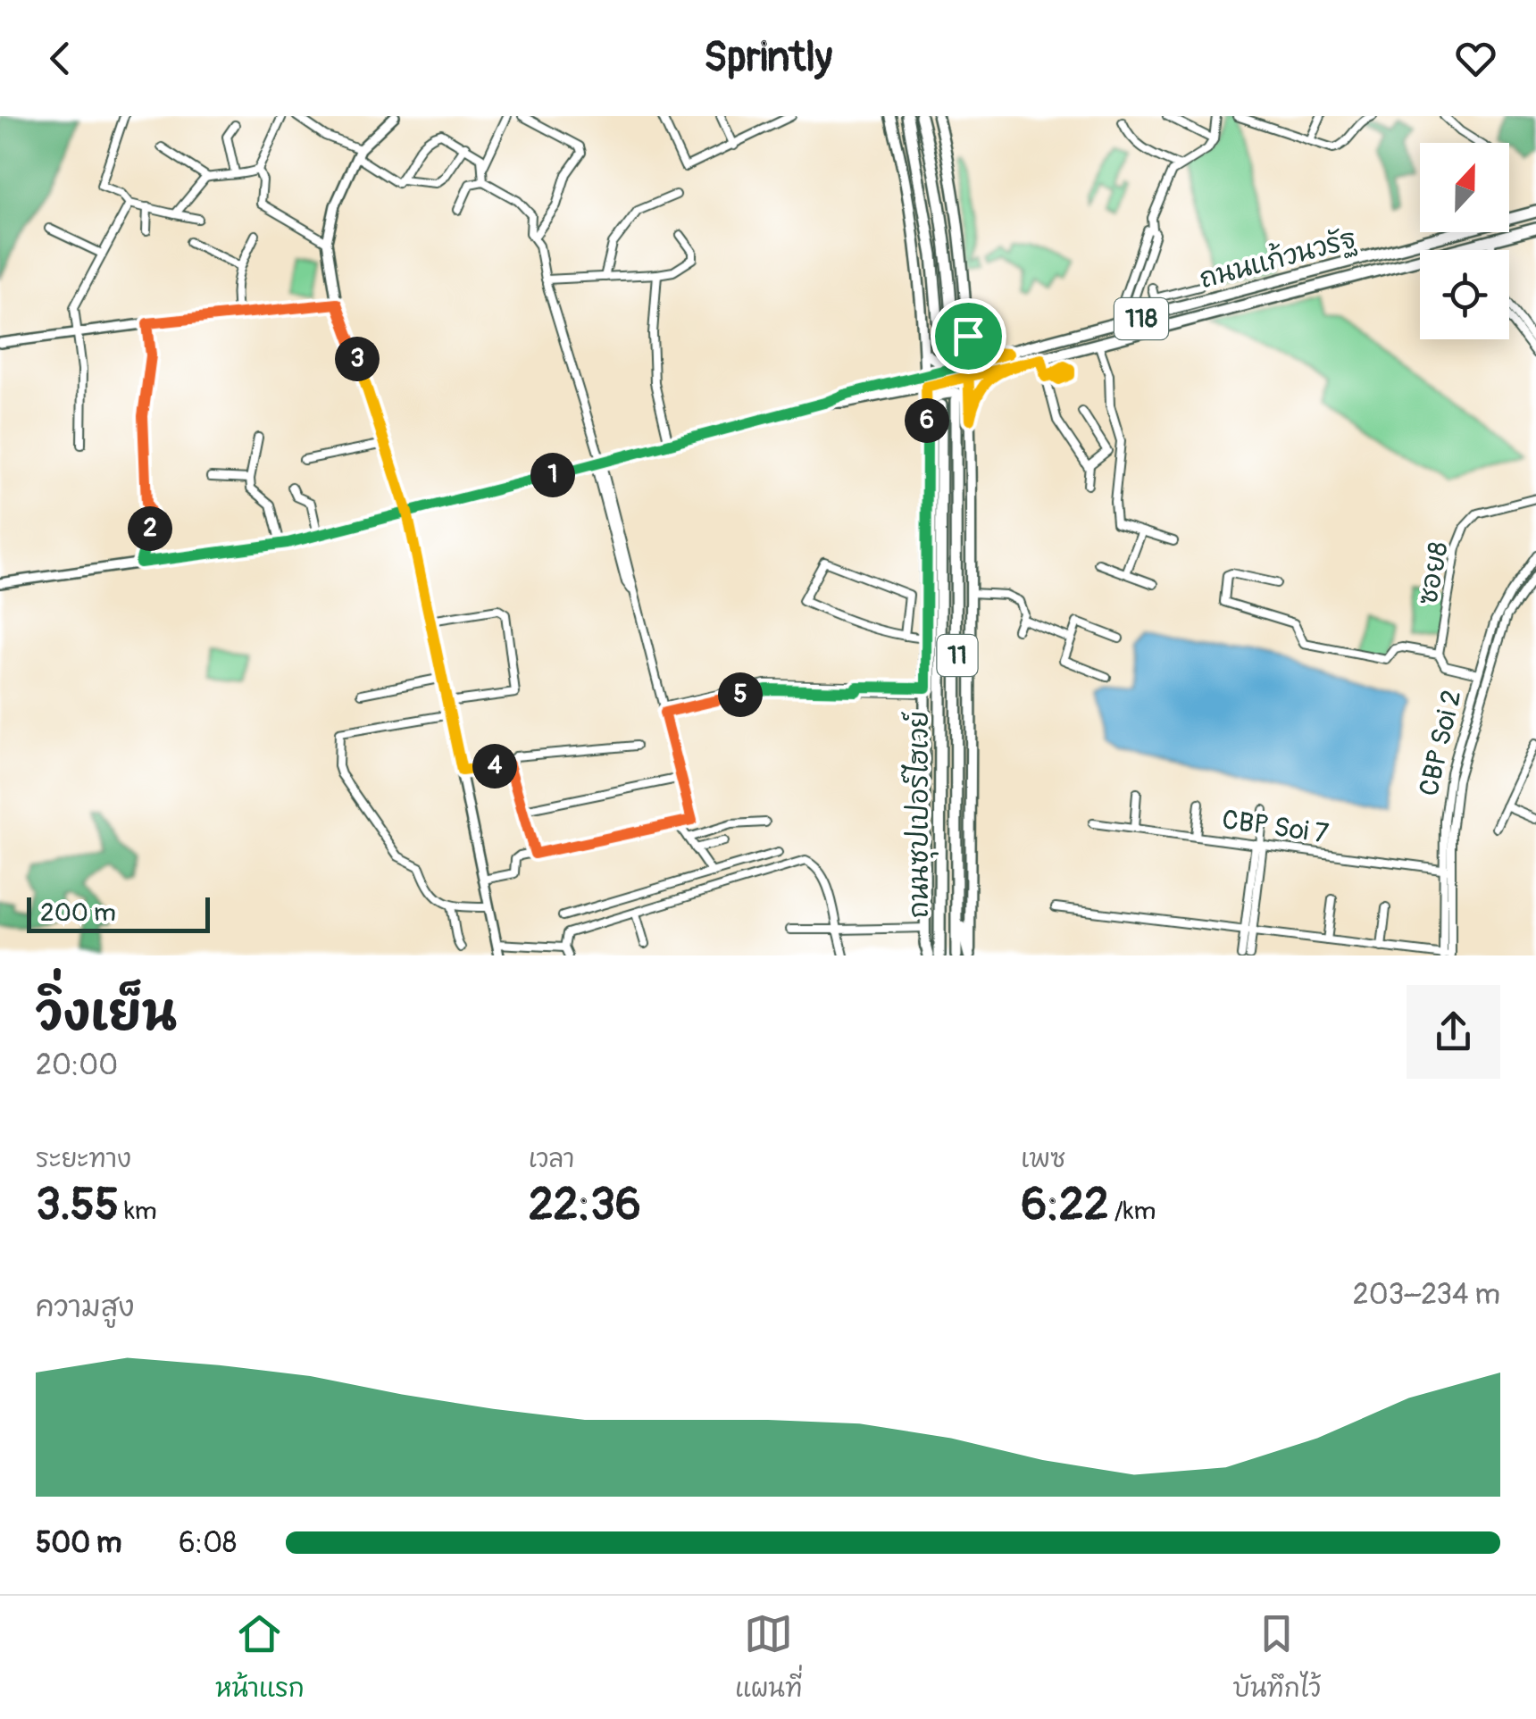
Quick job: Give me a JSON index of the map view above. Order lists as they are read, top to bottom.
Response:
{
  "streets": {
    "main road": [
      "ถนนแก้วนวรัฐ",
      "118",
      "11",
      "ถนนซุปเปอร์ไฮเวย์"
    ],
    "street": ["ซอย8", "CBP Soi 2", "CBP Soi 7"]
  },
  "crossings": [
    ["CBP Soi 2", "CBP Soi 7"]
  ],
  "scale_bar": "200 m",
  "north": "top",
  "page": {
    "header": "Sprintly",
    "pins": [
      "3",
      "6",
      "1",
      "2",
      "5",
      "4"
    ],
    "scale": "200 m",
    "heading": ["วิ่งเย็น", "20:00"],
    "stats": [
      ["ระยะทาง", "3.55 km"],
      ["เวลา", "22:36"],
      ["เพซ", "6:22 /km"]
    ],
    "chart": ["ความสูง", "203–234 m"],
    "list": [
      {
        "name": "500 m",
        "note": "6:08"
      }
    ],
    "tabs": ["หน้าแรก", "แผนที่", "บันทึกไว้"]
  }
}
